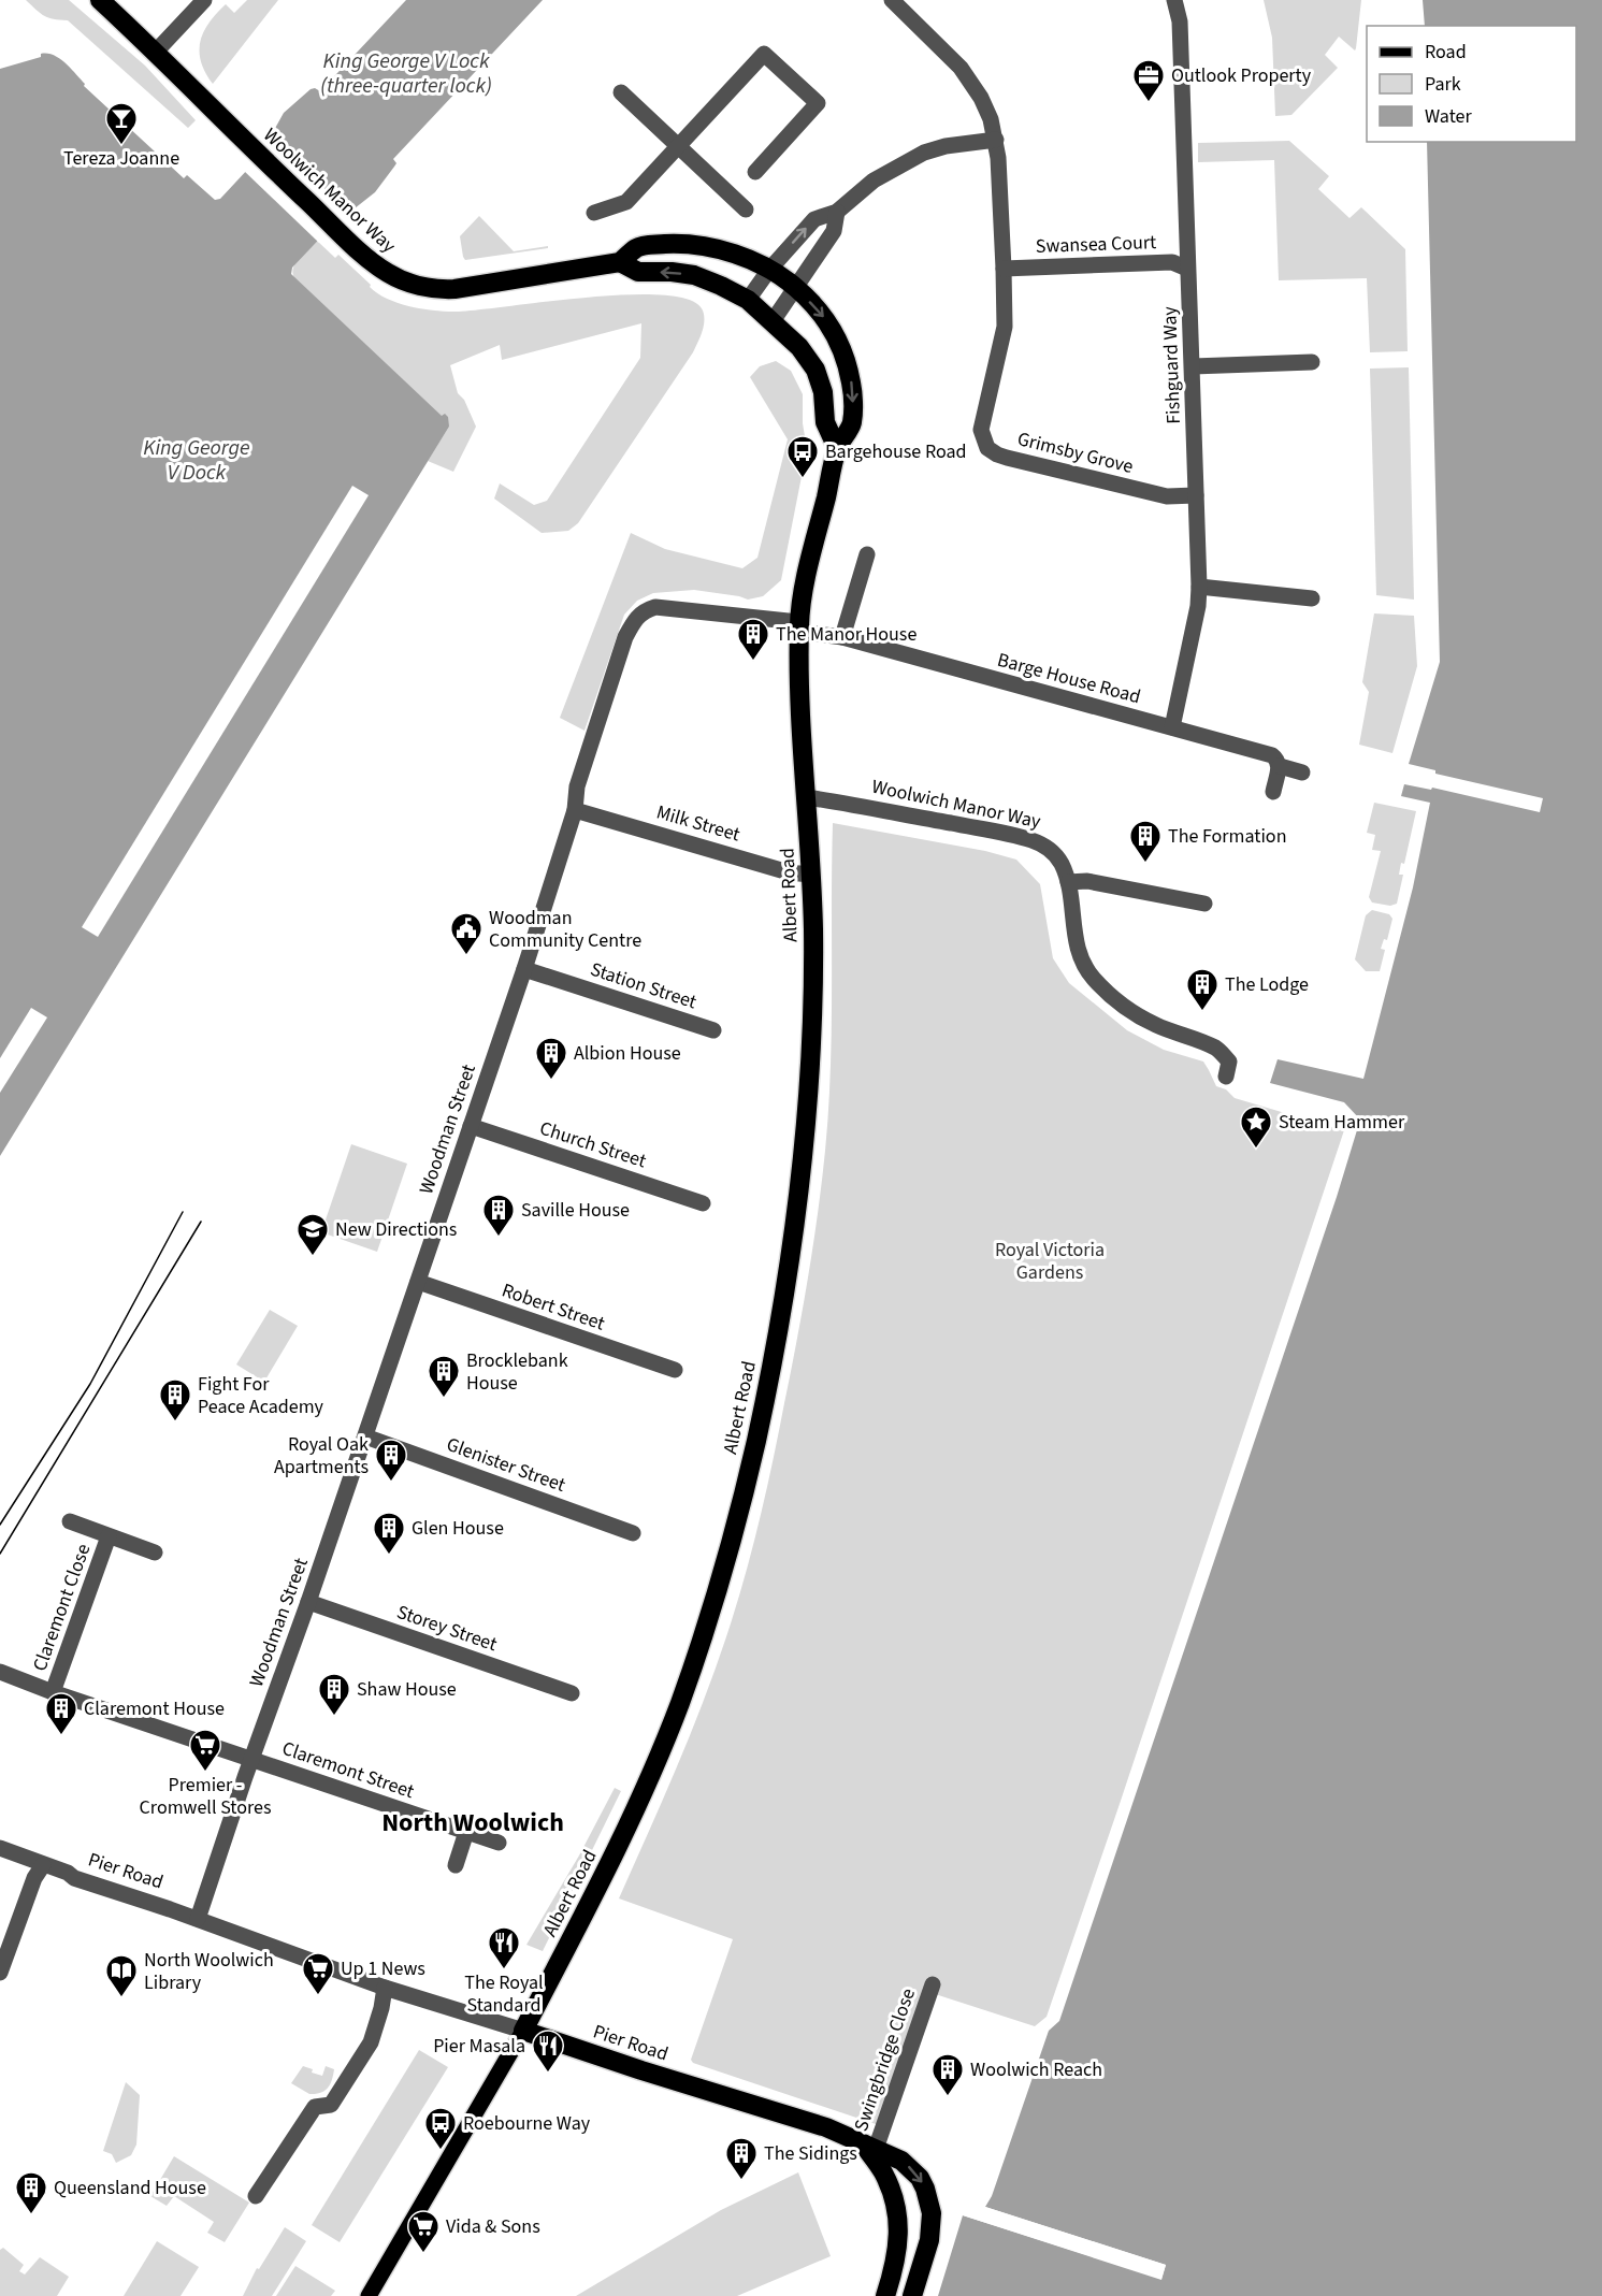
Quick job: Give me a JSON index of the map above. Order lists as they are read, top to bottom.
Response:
{
  "streets": {
    "highway": ["Woolwich Manor Way", "Albert Road", "Pier Road"],
    "street": [
      "Swansea Court",
      "Fishguard Way",
      "Grimsby Grove",
      "Barge House Road",
      "Milk Street",
      "Station Street",
      "Woodman Street",
      "Church Street",
      "Robert Street",
      "Glenister Street",
      "Claremont Close",
      "Storey Street",
      "Claremont Street",
      "Swingbridge Close"
    ]
  },
  "crossings": [
    ["Woolwich Manor Way", "Albert Road"],
    ["Swansea Court", "Fishguard Way"],
    ["Swansea Court", "Grimsby Grove"],
    ["Fishguard Way", "Grimsby Grove"],
    ["Fishguard Way", "Barge House Road"],
    ["Barge House Road", "Albert Road"],
    ["Barge House Road", "Woodman Street"],
    ["Milk Street", "Albert Road"],
    ["Milk Street", "Woodman Street"],
    ["Albert Road", "Woodman Street"],
    ["Albert Road", "Pier Road"],
    ["Station Street", "Woodman Street"],
    ["Woodman Street", "Church Street"],
    ["Woodman Street", "Robert Street"],
    ["Woodman Street", "Glenister Street"],
    ["Woodman Street", "Claremont Close"],
    ["Woodman Street", "Storey Street"],
    ["Woodman Street", "Claremont Street"],
    ["Woodman Street", "Pier Road"],
    ["Claremont Close", "Claremont Street"],
    ["Pier Road", "Swingbridge Close"]
  ],
  "districts": ["North Woolwich"],
  "water": ["King George V Lock (three-quarter lock)", "King George V Dock"],
  "parks": ["Royal Victoria Gardens"],
  "places": {
    "office": ["Outlook Property"],
    "bar": ["Tereza Joanne"],
    "bus stop": ["Bargehouse Road", "Roebourne Way"],
    "building": [
      "The Manor House",
      "The Formation",
      "The Lodge",
      "Albion House",
      "Saville House",
      "Brocklebank House",
      "Fight For Peace Academy",
      "Royal Oak Apartments",
      "Glen House",
      "Shaw House",
      "Claremont House",
      "Woolwich Reach",
      "The Sidings",
      "Queensland House"
    ],
    "public building": ["Woodman Community Centre"],
    "place": ["Steam Hammer"],
    "school or university": ["New Directions"],
    "supermarket": ["Premier - Cromwell Stores", "Up 1 News", "Vida & Sons"],
    "restaurant": ["The Royal Standard", "Pier Masala"],
    "library": ["North Woolwich Library"]
  },
  "legend": ["Road", "Park", "Water"]
}
